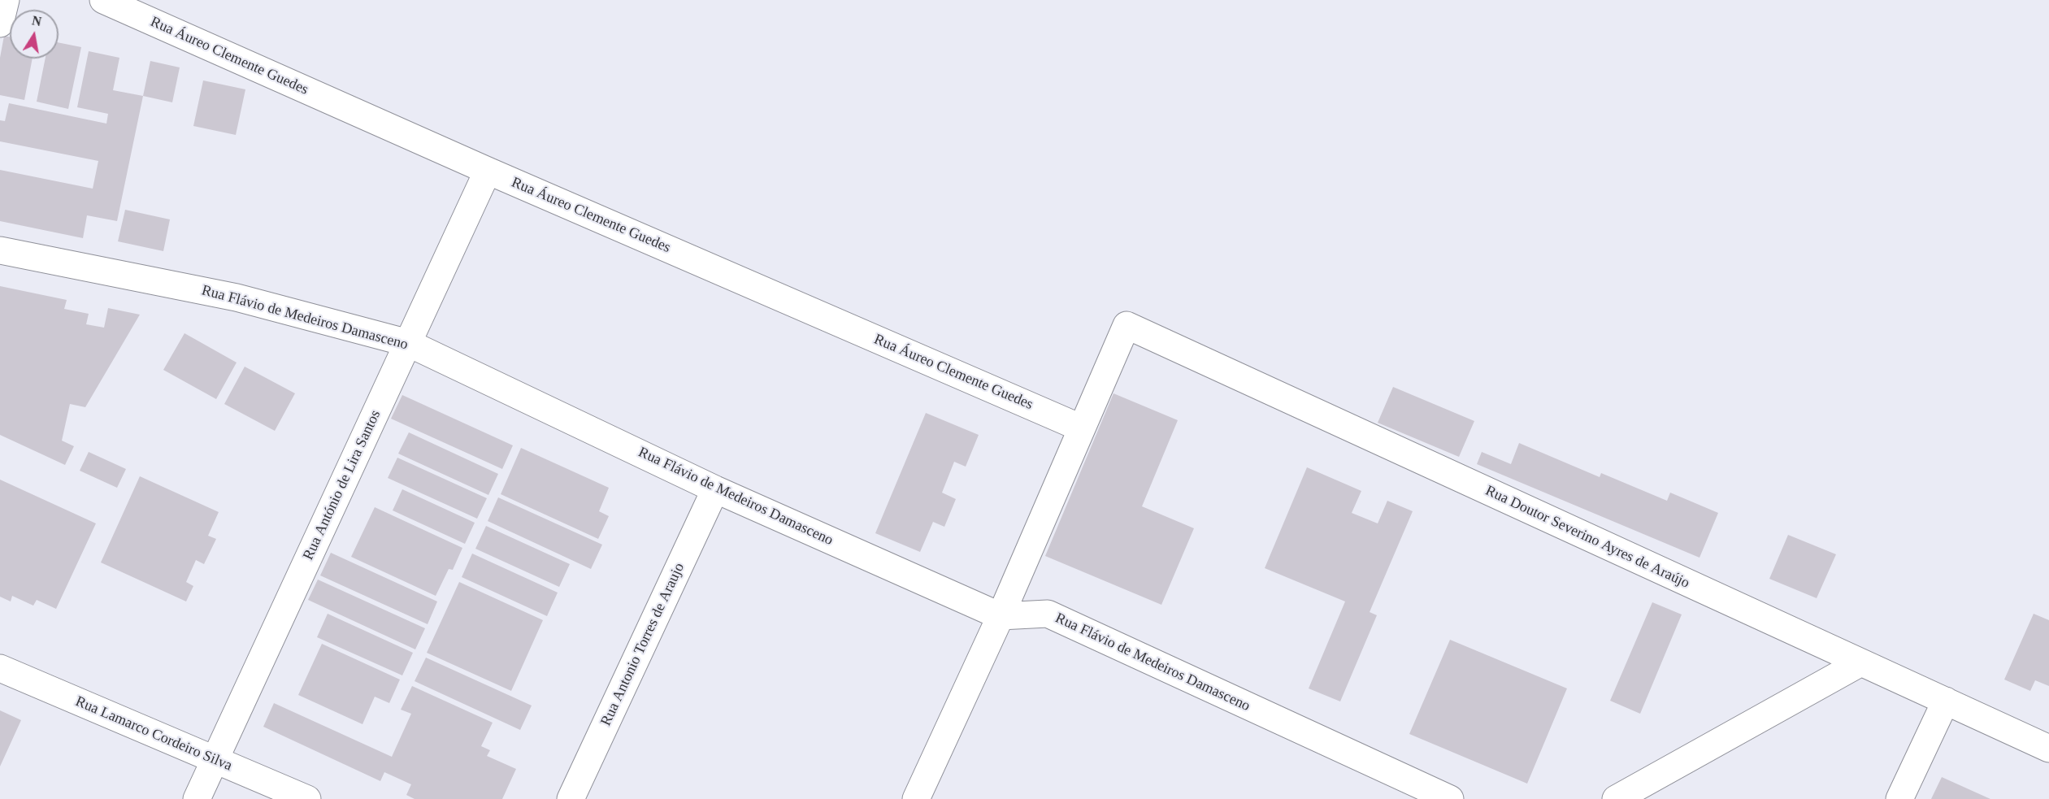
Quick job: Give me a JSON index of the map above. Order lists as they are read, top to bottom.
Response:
{
  "streets": {
    "street": [
      "Rua Áureo Clemente Guedes",
      "Rua Flávio de Medeiros Damasceno",
      "Rua António de Lira Santos",
      "Rua Doutor Severino Ayres de Araújo",
      "Rua Antonio Torres de Araujo",
      "Rua Lamarco Cordeiro Silva"
    ]
  },
  "crossings": [
    ["Rua Áureo Clemente Guedes", "Rua António de Lira Santos"],
    ["Rua Áureo Clemente Guedes", "Rua Doutor Severino Ayres de Araújo"],
    ["Rua Flávio de Medeiros Damasceno", "Rua António de Lira Santos"],
    ["Rua Flávio de Medeiros Damasceno", "Rua Antonio Torres de Araujo"],
    ["Rua António de Lira Santos", "Rua Lamarco Cordeiro Silva"]
  ],
  "north": "top"
}
